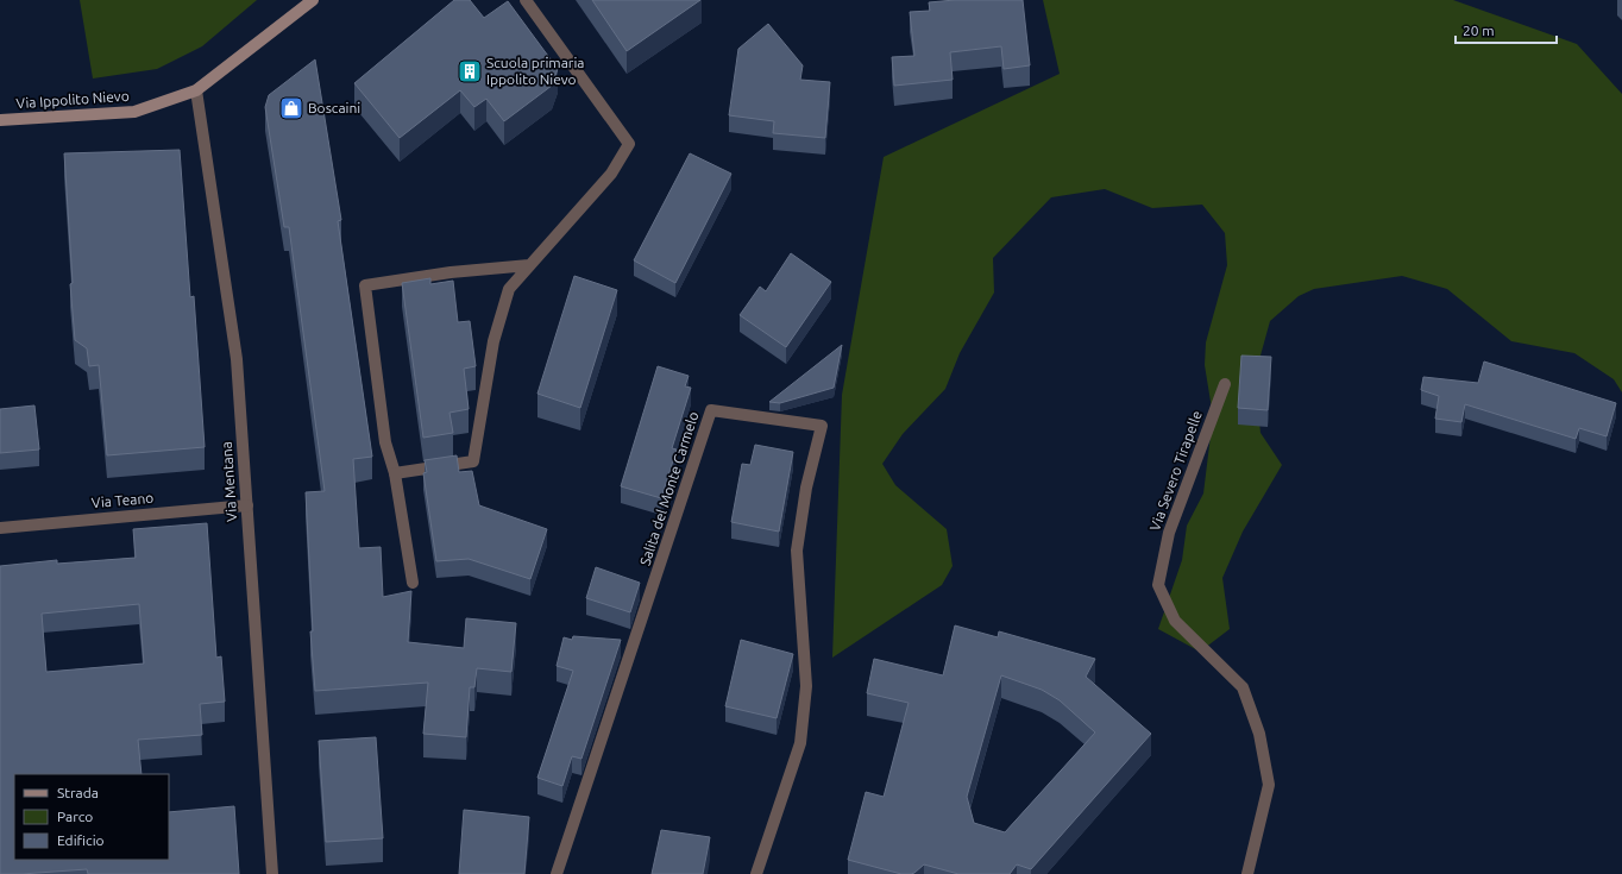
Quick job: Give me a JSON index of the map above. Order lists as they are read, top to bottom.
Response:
{
  "streets": {
    "street": [
      "Via Ippolito Nievo",
      "Via Severo Tirapelle",
      "Via Mentana",
      "Salita del Monte Carmelo",
      "Via Teano"
    ]
  },
  "crossings": [
    ["Via Ippolito Nievo", "Via Mentana"],
    ["Via Mentana", "Via Teano"]
  ],
  "places": {
    "building": ["Scuola primaria Ippolito Nievo"],
    "shop": ["Boscaini"]
  },
  "legend": ["Strada", "Parco", "Edificio"],
  "scale_bar": "20 m"
}
